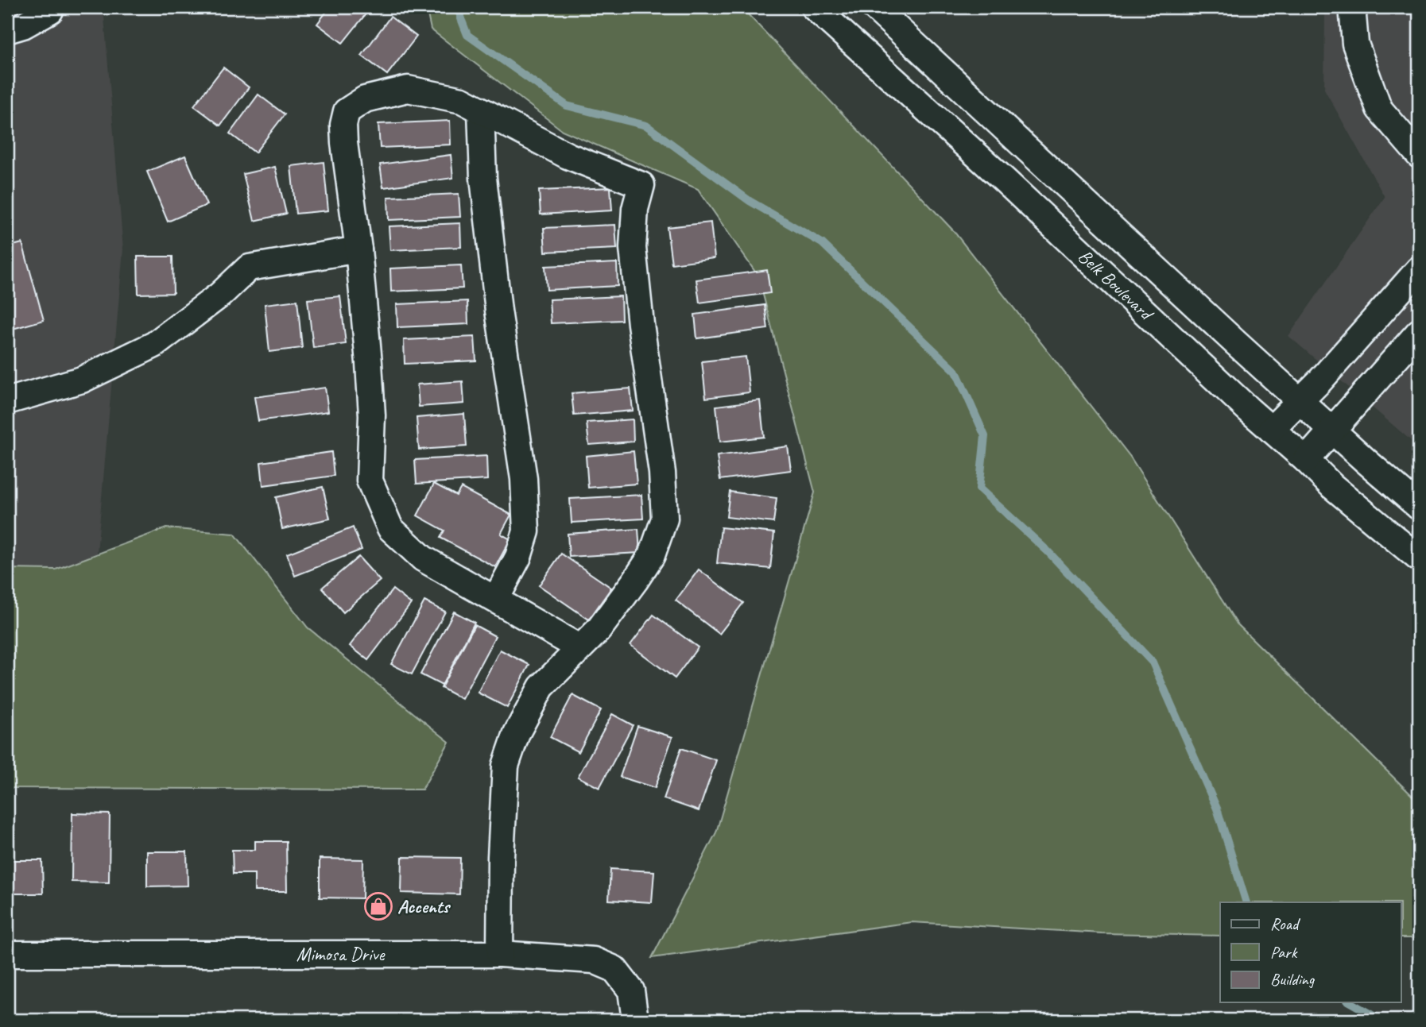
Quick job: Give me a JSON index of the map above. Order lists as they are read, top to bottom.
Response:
{
  "streets": {
    "street": ["Belk Boulevard", "Mimosa Drive"]
  },
  "places": {
    "shop": ["Accents"]
  },
  "legend": ["Road", "Park", "Building"]
}
